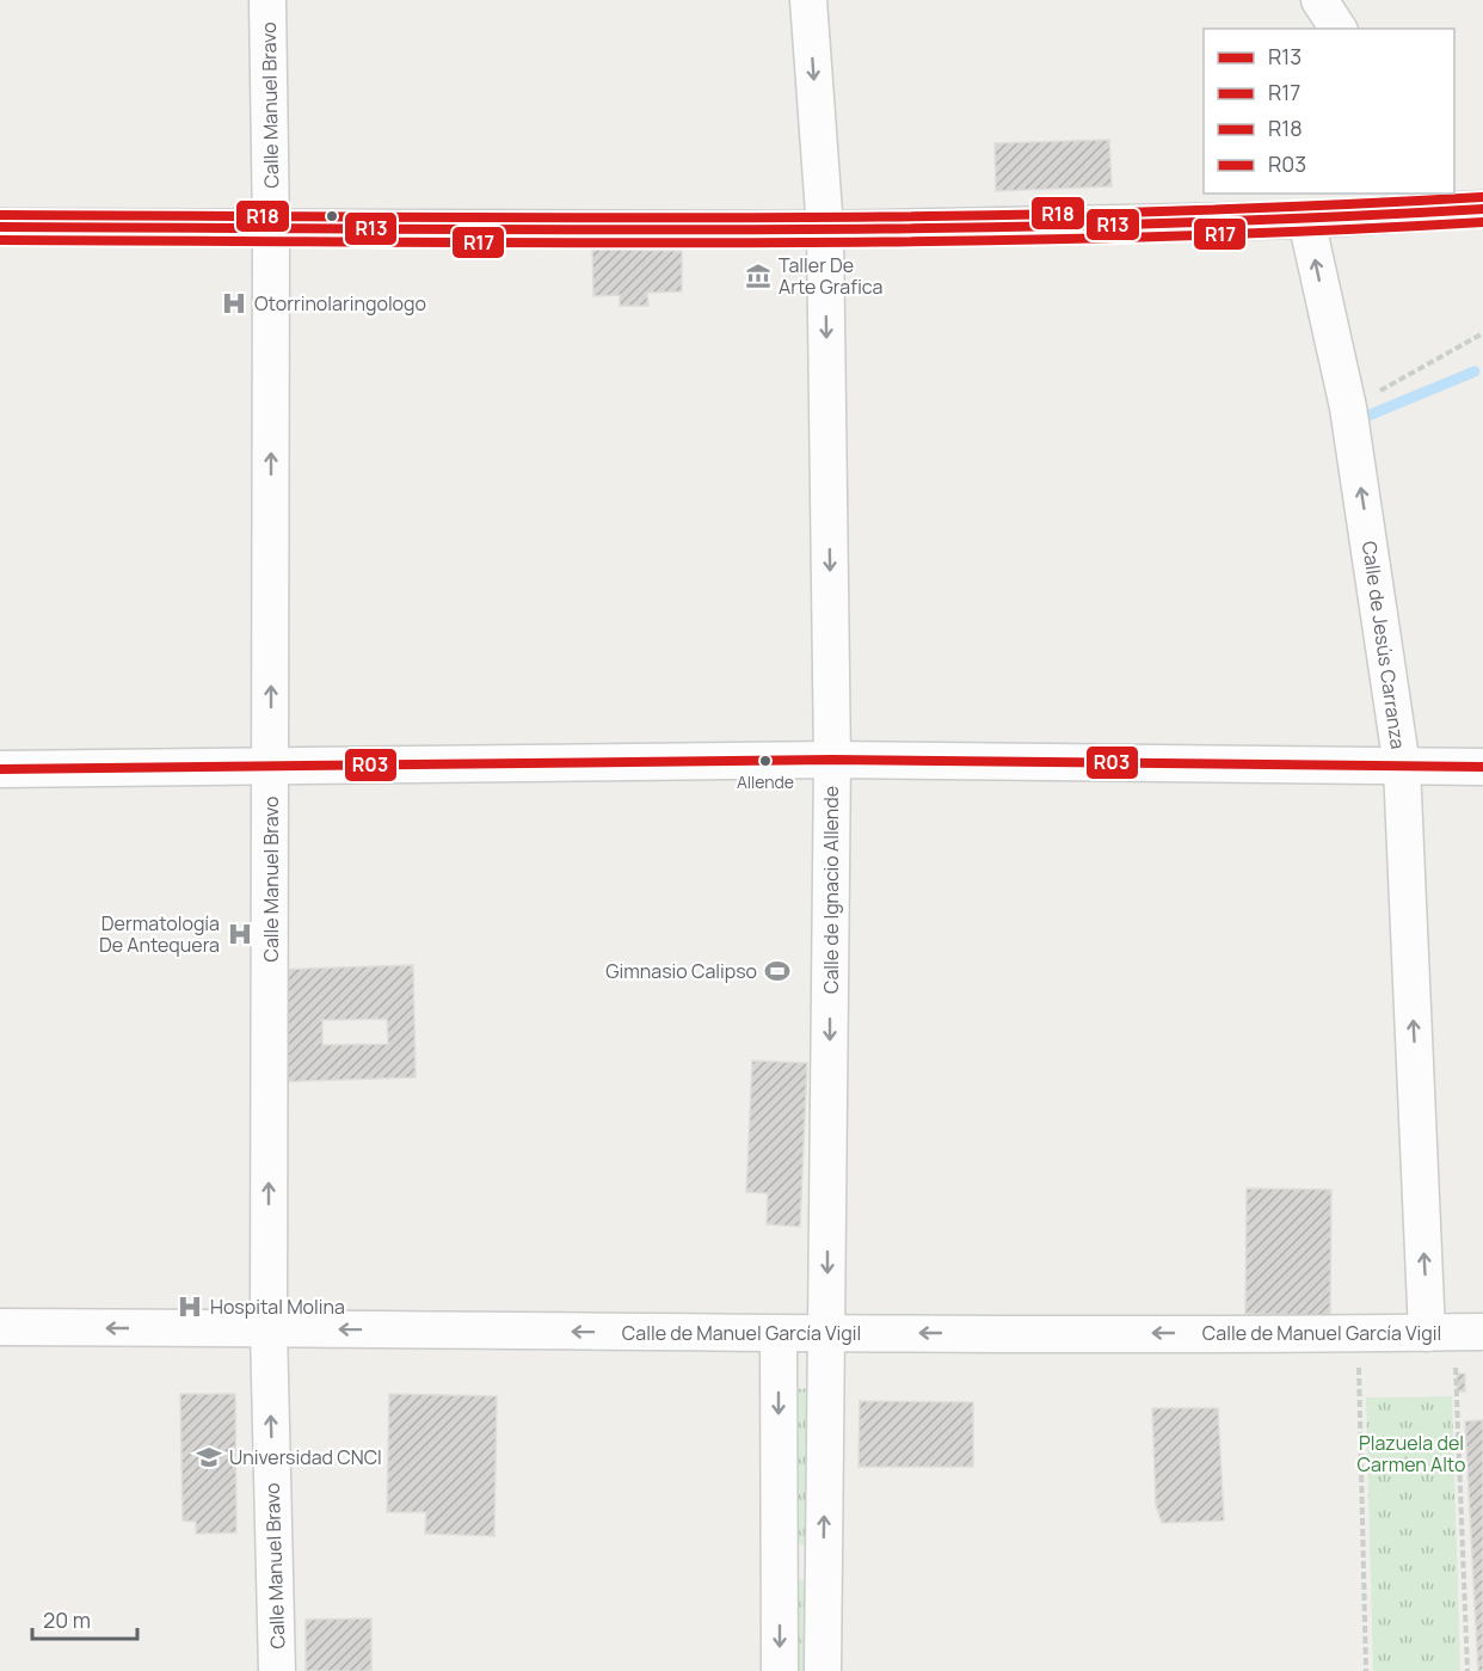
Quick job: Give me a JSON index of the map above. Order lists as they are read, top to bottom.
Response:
{
  "streets": {
    "street": [
      "Calle Manuel Bravo",
      "Calle de Jesús Carranza",
      "Calle de Ignacio Allende",
      "Calle de Manuel García Vigil"
    ]
  },
  "crossings": [
    ["Calle Manuel Bravo", "Calle de Manuel García Vigil"],
    ["Calle de Jesús Carranza", "Calle de Manuel García Vigil"],
    ["Calle de Ignacio Allende", "Calle de Manuel García Vigil"]
  ],
  "one_way": ["Calle Manuel Bravo", "Calle de Jesús Carranza", "Calle de Manuel García Vigil"],
  "parks": ["Plazuela del Carmen Alto"],
  "places": {
    "museum": ["Taller De Arte Grafica"],
    "hospital": ["Otorrinolaringologo", "Dermatología De Antequera", "Hospital Molina"],
    "other": ["Allende"],
    "sports": ["Gimnasio Calipso"],
    "school or university": ["Universidad CNCI"]
  },
  "lines": [
    "transit line R18",
    "transit line R13",
    "transit line R17",
    "transit line R03"
  ],
  "legend": [
    "R13",
    "R17",
    "R18",
    "R03"
  ],
  "scale_bar": "20 m"
}
